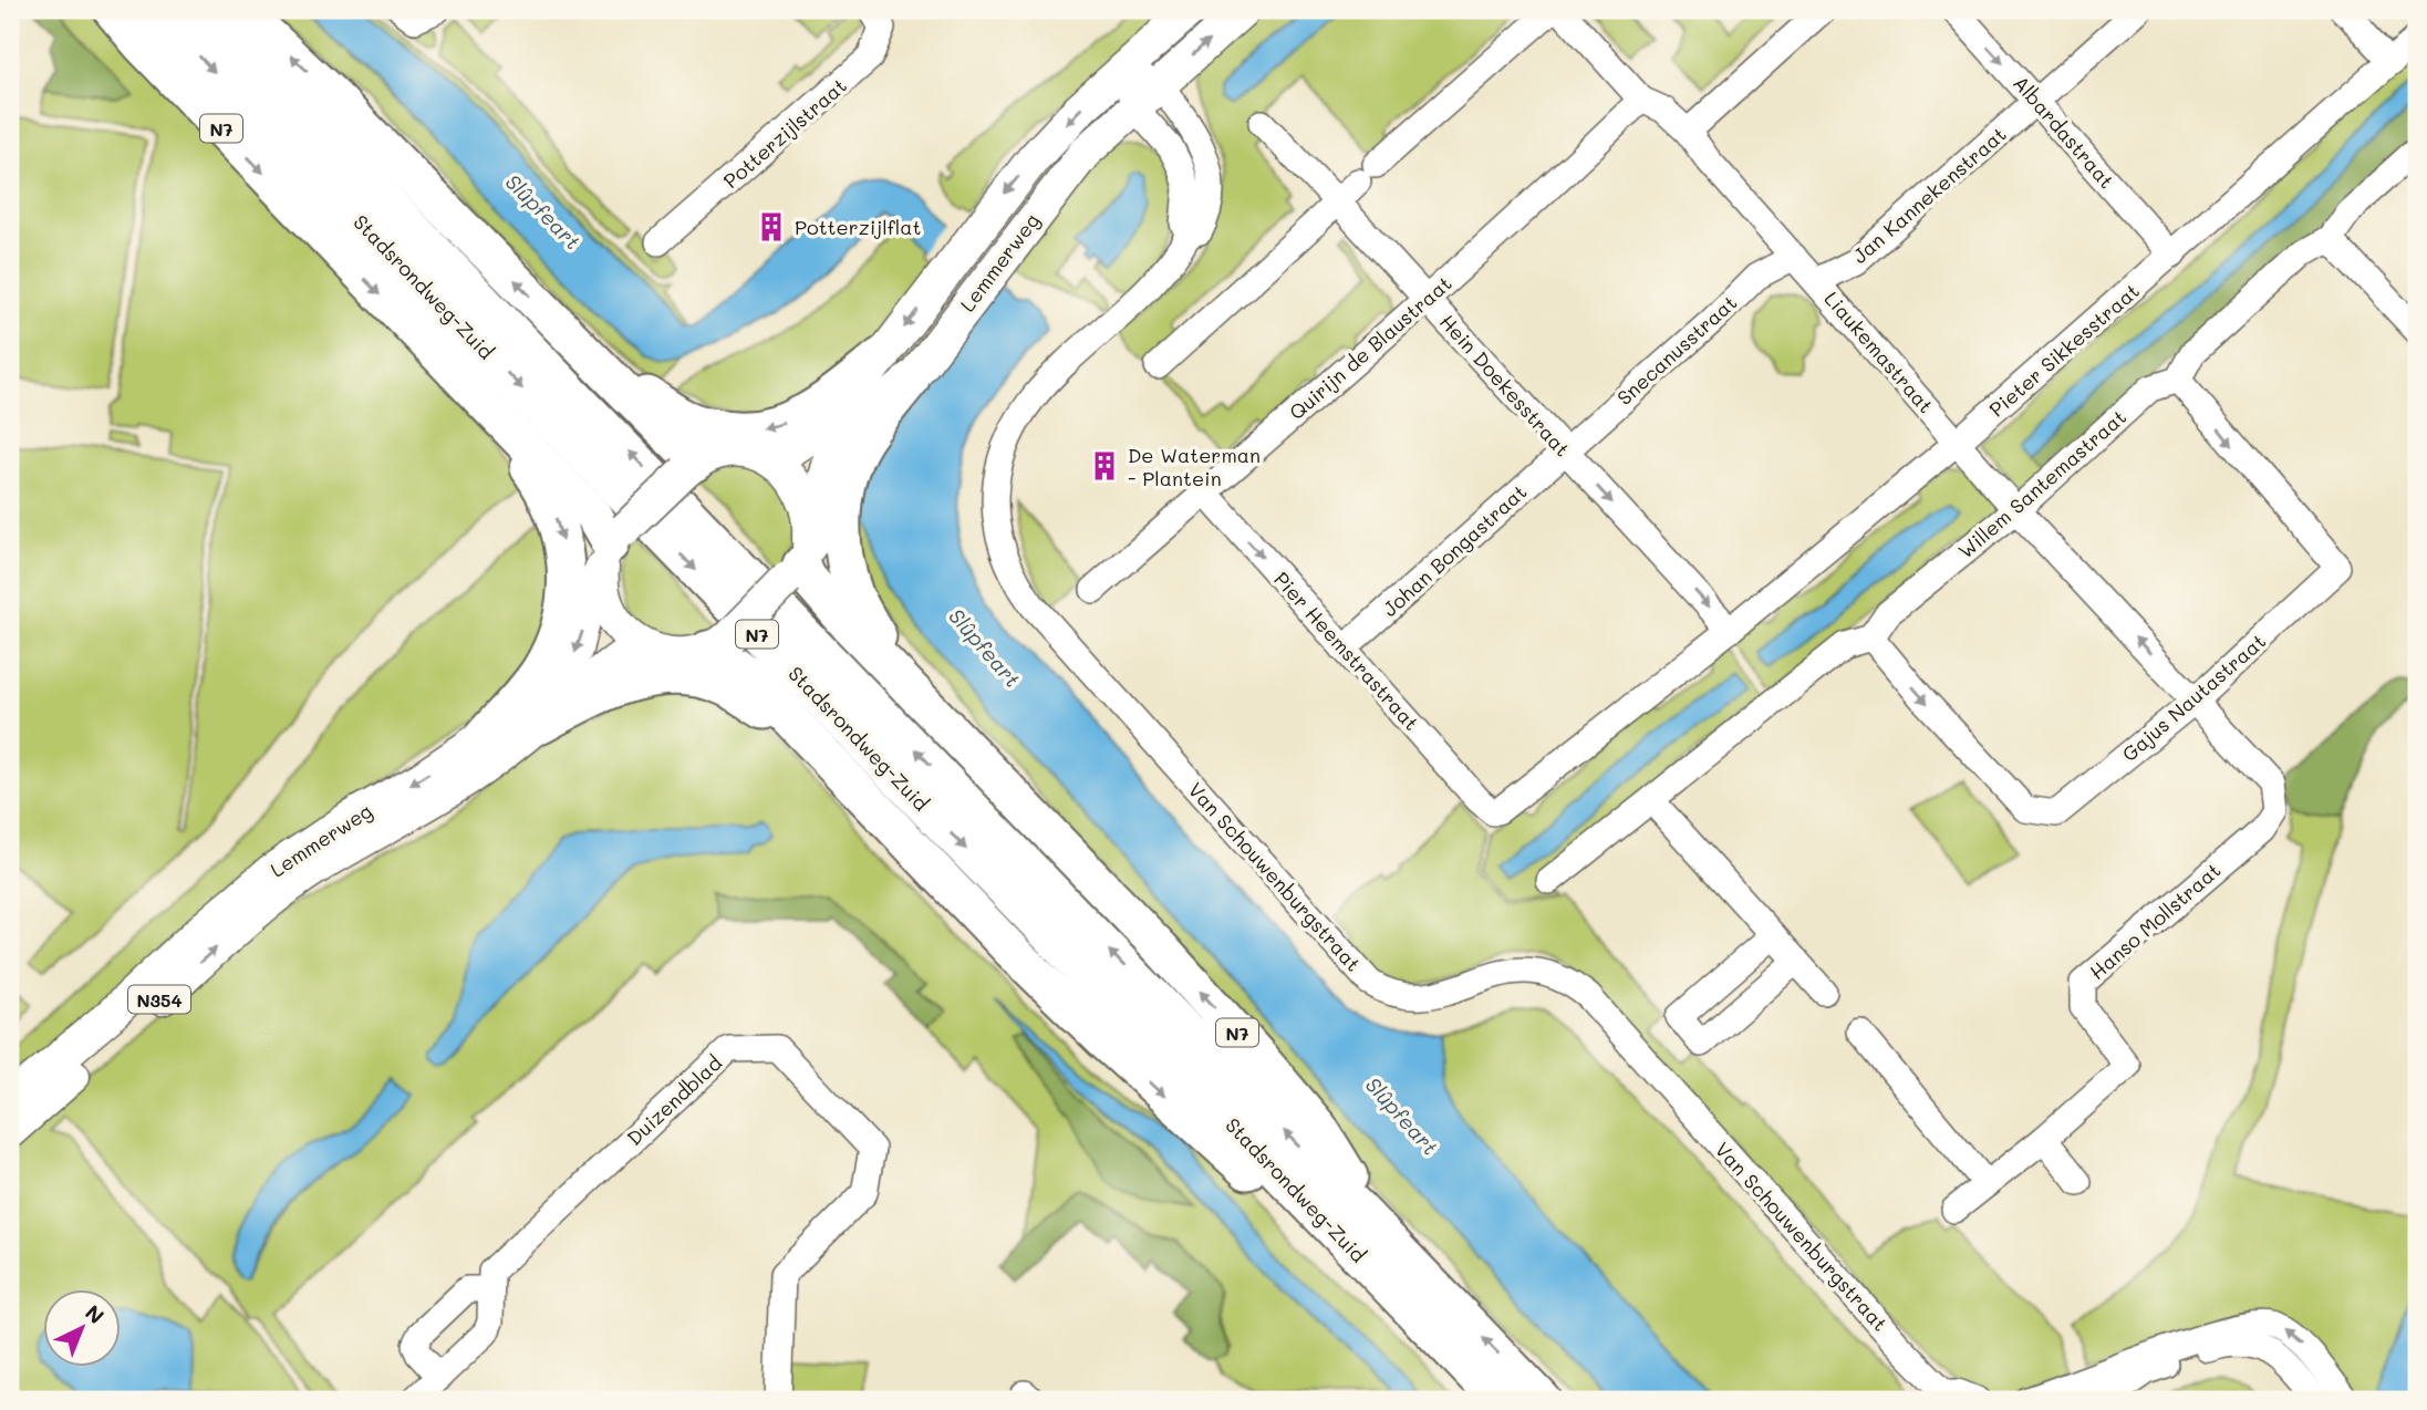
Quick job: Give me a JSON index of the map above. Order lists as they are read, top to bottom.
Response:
{
  "streets": {
    "highway": ["N7", "Stadsrondweg-Zuid"],
    "main road": ["Lemmerweg", "N354"],
    "street": [
      "Albardastraat",
      "Potterzijlstraat",
      "Jan Kannekenstraat",
      "Quirijn de Blaustraat",
      "Snecanusstraat",
      "Pieter Sikkesstraat",
      "Liaukemastraat",
      "Hein Doekesstraat",
      "Willem Santemastraat",
      "Johan Bongastraat",
      "Pier Heemstrastraat",
      "Gajus Nautastraat",
      "Van Schouwenburgstraat",
      "Hanso Mollstraat",
      "Duizendblad"
    ]
  },
  "crossings": [
    ["N7", "Lemmerweg"],
    ["N7", "Stadsrondweg-Zuid"],
    ["N7", "N354"],
    ["Albardastraat", "Jan Kannekenstraat"],
    ["Albardastraat", "Pieter Sikkesstraat"],
    ["Jan Kannekenstraat", "Liaukemastraat"],
    ["Lemmerweg", "Van Schouwenburgstraat"],
    ["Lemmerweg", "N354"],
    ["Quirijn de Blaustraat", "Liaukemastraat"],
    ["Quirijn de Blaustraat", "Hein Doekesstraat"],
    ["Quirijn de Blaustraat", "Pier Heemstrastraat"],
    ["Snecanusstraat", "Liaukemastraat"],
    ["Snecanusstraat", "Hein Doekesstraat"],
    ["Snecanusstraat", "Johan Bongastraat"],
    ["Pieter Sikkesstraat", "Liaukemastraat"],
    ["Pieter Sikkesstraat", "Hein Doekesstraat"],
    ["Pieter Sikkesstraat", "Pier Heemstrastraat"],
    ["Liaukemastraat", "Willem Santemastraat"],
    ["Liaukemastraat", "Gajus Nautastraat"],
    ["Liaukemastraat", "Hanso Mollstraat"],
    ["Hein Doekesstraat", "Johan Bongastraat"],
    ["Willem Santemastraat", "Gajus Nautastraat"],
    ["Johan Bongastraat", "Pier Heemstrastraat"],
    ["Gajus Nautastraat", "Hanso Mollstraat"]
  ],
  "one_way": ["Albardastraat", "Hein Doekesstraat", "Pier Heemstrastraat"],
  "water": ["Slûpfeart"],
  "places": {
    "building": ["Potterzijlflat", "De Waterman - Plantein"]
  },
  "north": "top right"
}
